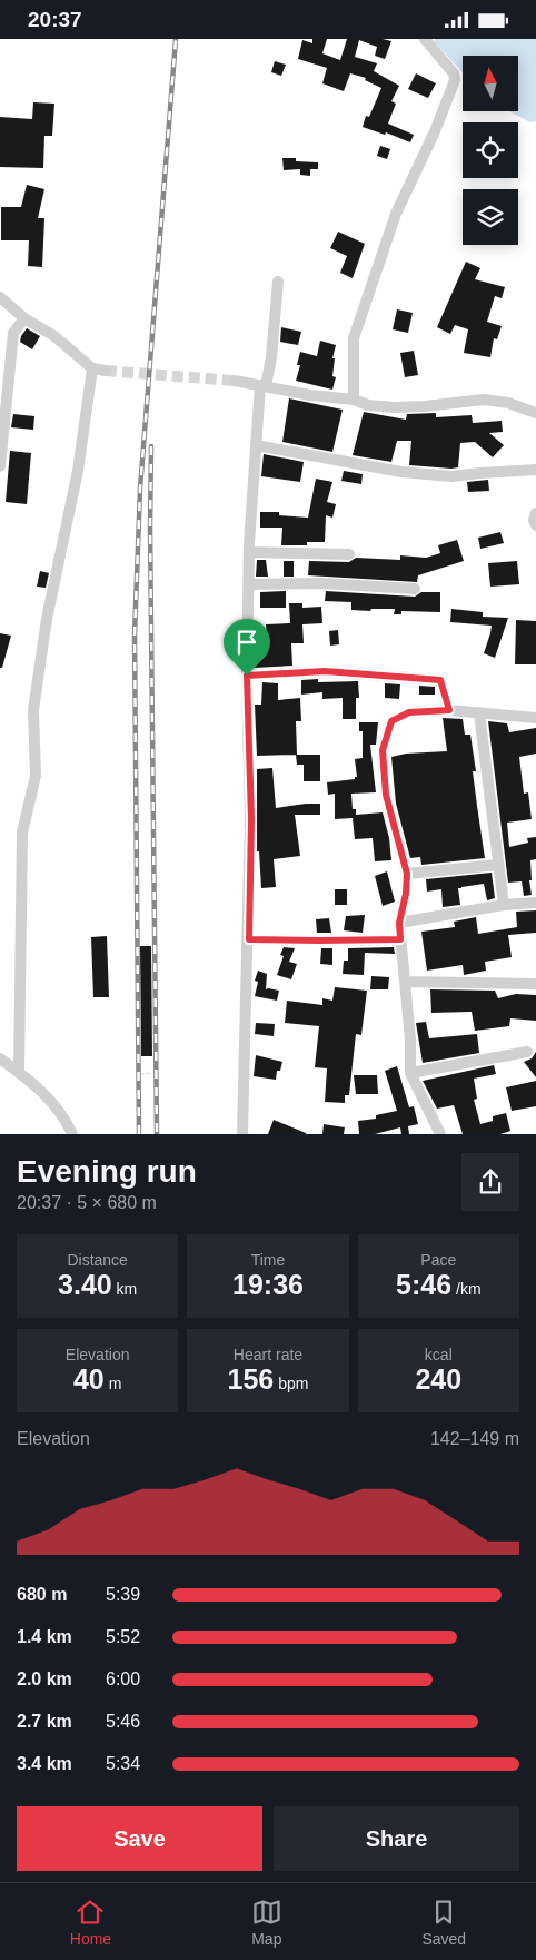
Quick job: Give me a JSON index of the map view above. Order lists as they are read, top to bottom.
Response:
{
  "north": "top",
  "page": {
    "status": "20:37",
    "heading": ["Evening run", "20:37 · 5 × 680 m"],
    "stats": [
      ["Distance", "3.40 km"],
      ["Time", "19:36"],
      ["Pace", "5:46 /km"],
      ["Elevation", "40 m"],
      ["Heart rate", "156 bpm"],
      ["kcal", "240"]
    ],
    "chart": ["Elevation", "142–149 m"],
    "list": [
      {
        "name": "680 m",
        "note": "5:39"
      },
      {
        "name": "1.4 km",
        "note": "5:52"
      },
      {
        "name": "2.0 km",
        "note": "6:00"
      },
      {
        "name": "2.7 km",
        "note": "5:46"
      },
      {
        "name": "3.4 km",
        "note": "5:34"
      }
    ],
    "buttons": ["Save", "Share"],
    "tabs": ["Home", "Map", "Saved"]
  }
}
